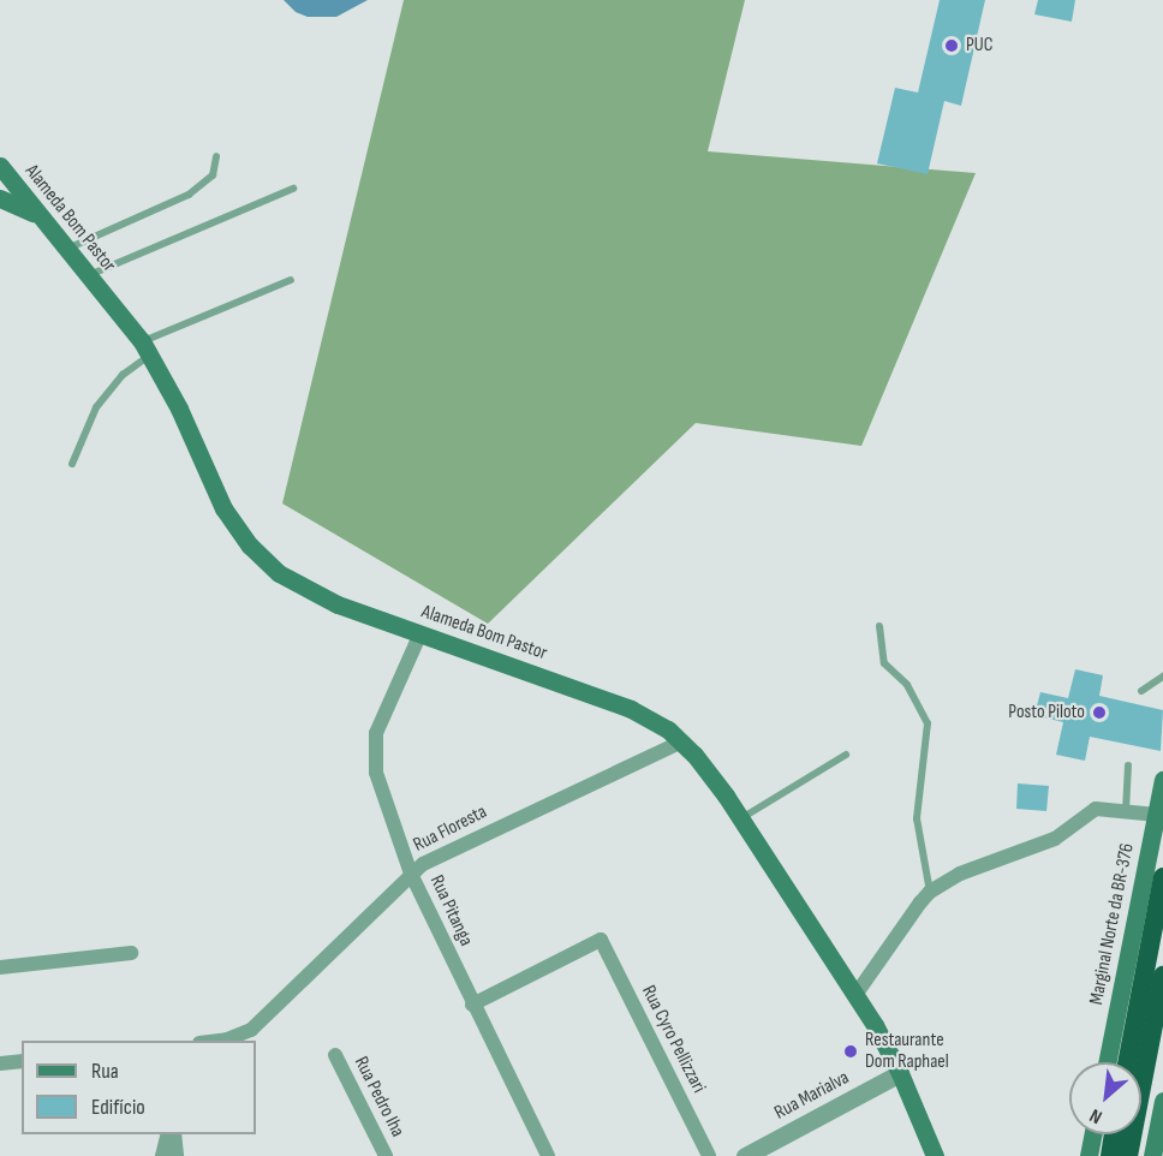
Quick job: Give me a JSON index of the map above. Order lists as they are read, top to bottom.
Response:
{
  "streets": {
    "main road": ["Alameda Bom Pastor", "Marginal Norte da BR-376"],
    "street": [
      "Rua Floresta",
      "Rua Pitanga",
      "Rua Cyro Pellizzari",
      "Rua Marialva",
      "Rua Pedro Iha"
    ]
  },
  "crossings": [
    ["Alameda Bom Pastor", "Rua Floresta"],
    ["Alameda Bom Pastor", "Rua Pitanga"],
    ["Alameda Bom Pastor", "Rua Marialva"],
    ["Rua Floresta", "Rua Pitanga"],
    ["Rua Pitanga", "Rua Cyro Pellizzari"]
  ],
  "places": ["PUC", "Posto Piloto", "Restaurante Dom Raphael"],
  "legend": ["Rua", "Edifício"],
  "north": "bottom left"
}
